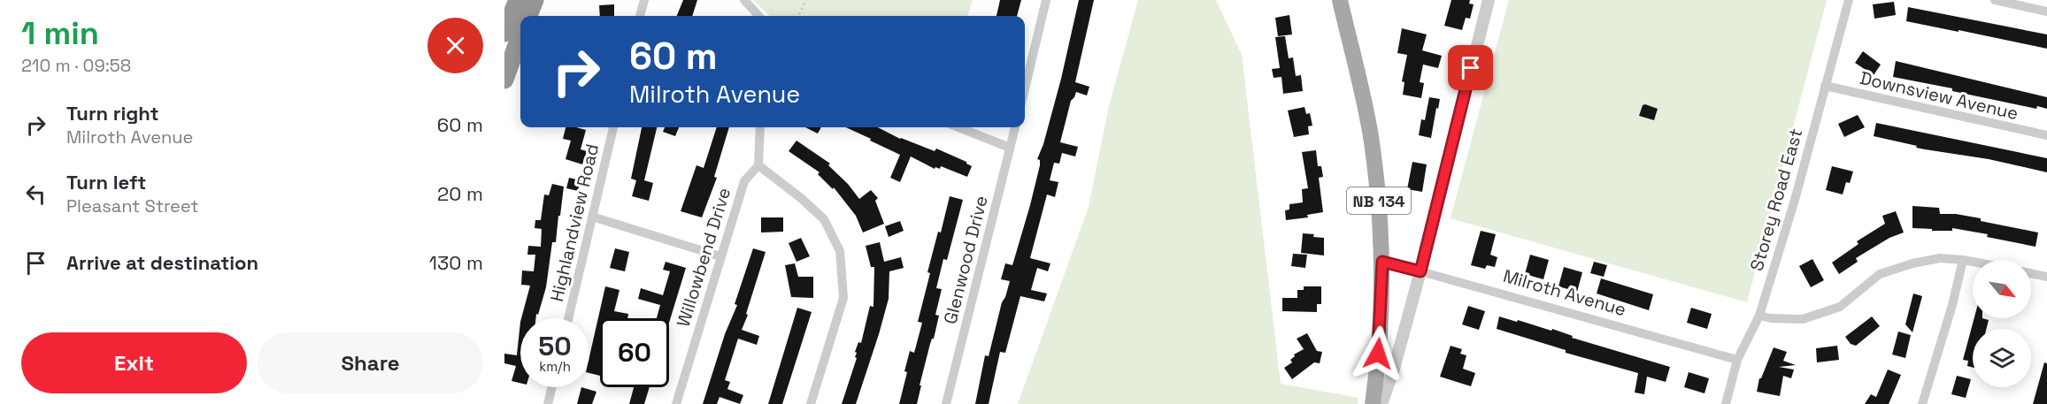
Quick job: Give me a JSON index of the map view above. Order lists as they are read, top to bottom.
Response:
{
  "streets": {
    "main road": ["NB 134"],
    "street": [
      "Downsview Avenue",
      "Storey Road East",
      "Highlandview Road",
      "Willowbend Drive",
      "Glenwood Drive",
      "Milroth Avenue"
    ]
  },
  "crossings": [
    ["Downsview Avenue", "Storey Road East"],
    ["Storey Road East", "Milroth Avenue"],
    ["NB 134", "Milroth Avenue"]
  ],
  "north": "bottom right",
  "page": {
    "heading": ["1 min", "210 m · 09:58"],
    "turn": ["60 m", "Milroth Avenue"],
    "list": [
      {
        "name": "Turn right",
        "note": "Milroth Avenue",
        "value": "60 m"
      },
      {
        "name": "Turn left",
        "note": "Pleasant Street",
        "value": "20 m"
      },
      {
        "name": "Arrive at destination",
        "value": "130 m"
      }
    ],
    "speed": "50 km/h",
    "limit": "60",
    "buttons": ["Exit", "Share"]
  }
}
